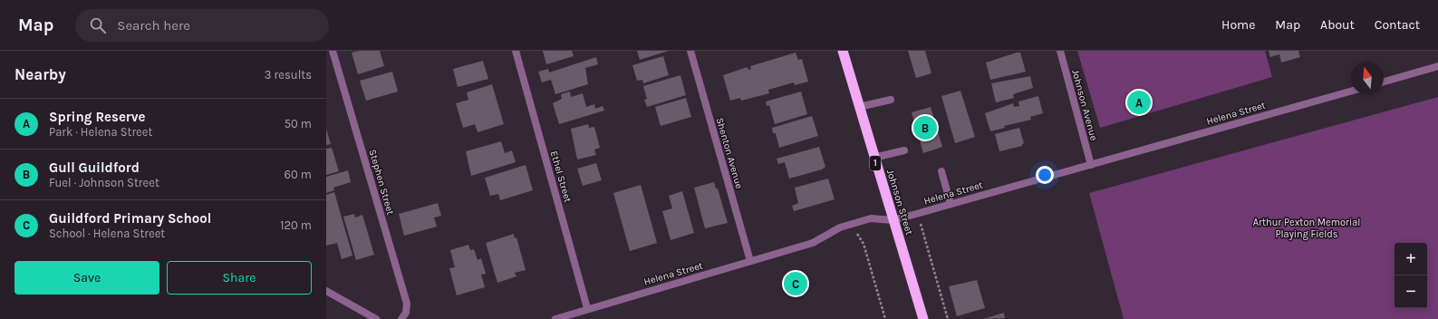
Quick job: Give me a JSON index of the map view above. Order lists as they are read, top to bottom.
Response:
{
  "streets": {
    "highway": ["1", "Johnson Street"],
    "street": [
      "Johnson Avenue",
      "Helena Street",
      "Shenton Avenue",
      "Ethel Street",
      "Stephen Street"
    ]
  },
  "crossings": [
    ["Johnson Avenue", "Helena Street"],
    ["Helena Street", "Shenton Avenue"],
    ["Helena Street", "Ethel Street"],
    ["Helena Street", "Johnson Street"]
  ],
  "parks": ["Arthur Pexton Memorial Playing Fields"],
  "north": "top",
  "page": {
    "header": "Map",
    "search": "Search here",
    "nav": [
      "Home",
      "Map",
      "About",
      "Contact"
    ],
    "heading": ["Nearby", "3 results"],
    "pins": ["A", "B", "C"],
    "list": [
      {
        "mark": "A",
        "name": "Spring Reserve",
        "note": "Park · Helena Street",
        "value": "50 m"
      },
      {
        "mark": "B",
        "name": "Gull Guildford",
        "note": "Fuel · Johnson Street",
        "value": "60 m"
      },
      {
        "mark": "C",
        "name": "Guildford Primary School",
        "note": "School · Helena Street",
        "value": "120 m"
      }
    ],
    "map_buttons": ["+", "−"],
    "buttons": ["Save", "Share"]
  }
}
